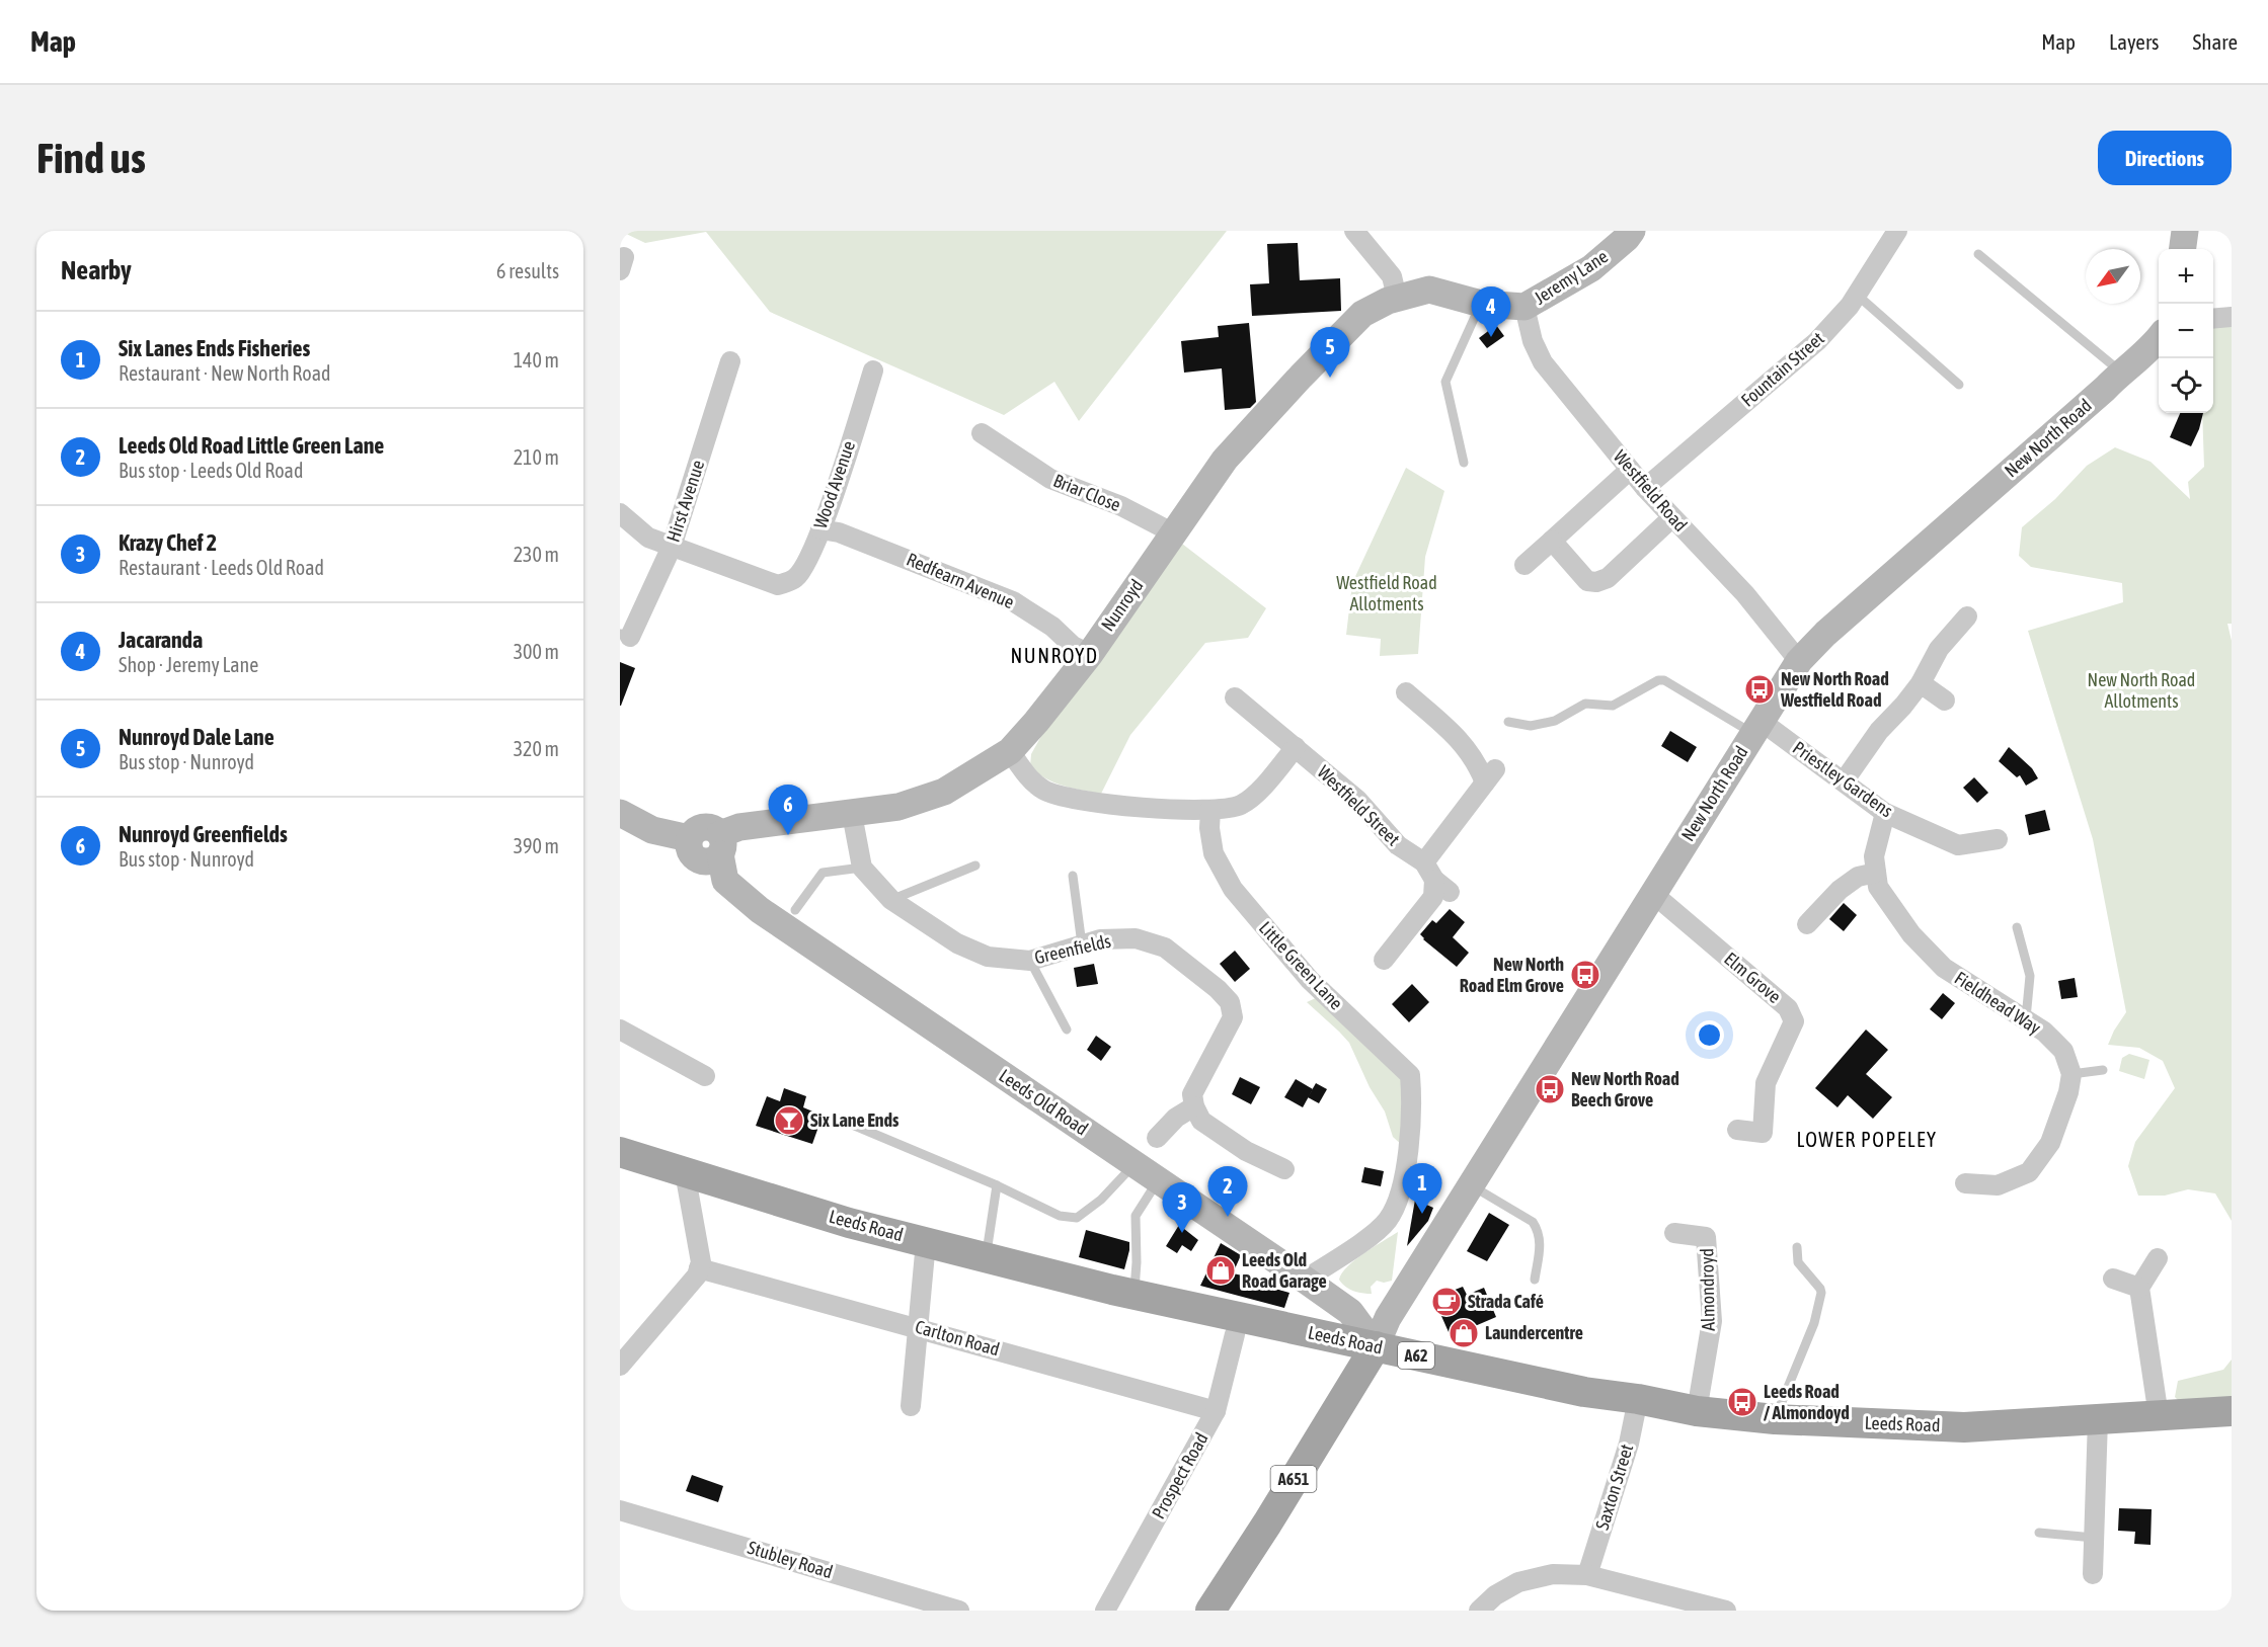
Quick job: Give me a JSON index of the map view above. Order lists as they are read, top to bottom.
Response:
{
  "streets": {
    "main road": ["Leeds Road", "A62", "A651"],
    "street": [
      "Jeremy Lane",
      "Fountain Street",
      "New North Road",
      "Wood Avenue",
      "Westfield Road",
      "Briar Close",
      "Hirst Avenue",
      "Redfearn Avenue",
      "Nunroyd",
      "Priestley Gardens",
      "Westfield Street",
      "Greenfields",
      "Little Green Lane",
      "Elm Grove",
      "Fieldhead Way",
      "Leeds Old Road",
      "Almondroyd",
      "Carlton Road",
      "Prospect Road",
      "Saxton Street",
      "Stubley Road"
    ]
  },
  "crossings": [
    ["Jeremy Lane", "Westfield Road"],
    ["Jeremy Lane", "Nunroyd"],
    ["Fountain Street", "Westfield Road"],
    ["New North Road", "Westfield Road"],
    ["New North Road", "Priestley Gardens"],
    ["New North Road", "Elm Grove"],
    ["New North Road", "Leeds Old Road"],
    ["New North Road", "Leeds Road"],
    ["New North Road", "A651"],
    ["Wood Avenue", "Hirst Avenue"],
    ["Wood Avenue", "Redfearn Avenue"],
    ["Briar Close", "Nunroyd"],
    ["Redfearn Avenue", "Nunroyd"],
    ["Nunroyd", "Leeds Old Road"],
    ["Priestley Gardens", "Fieldhead Way"],
    ["Little Green Lane", "Leeds Old Road"],
    ["Leeds Old Road", "Leeds Road"],
    ["Leeds Old Road", "A651"],
    ["Leeds Road", "Almondroyd"],
    ["Leeds Road", "A651"],
    ["Leeds Road", "Saxton Street"],
    ["Carlton Road", "Prospect Road"]
  ],
  "districts": ["NUNROYD", "LOWER POPELEY"],
  "parks": ["Westfield Road Allotments", "New North Road Allotments"],
  "places": {
    "bus stop": [
      "New North Road Westfield Road",
      "New North Road Elm Grove",
      "New North Road Beech Grove",
      "Leeds Road / Almondoyd"
    ],
    "bar": ["Six Lane Ends"],
    "shop": ["Leeds Old Road Garage", "Laundercentre"],
    "cafe": ["Strada Café"]
  },
  "north": "bottom left",
  "page": {
    "header": "Map",
    "nav": ["Map", "Layers", "Share"],
    "buttons": "Directions",
    "title": "Find us",
    "heading": ["Nearby", "6 results"],
    "map_buttons": ["+", "−"],
    "pins": [
      "4",
      "5",
      "6",
      "1",
      "2",
      "3"
    ],
    "list": [
      {
        "mark": "1",
        "name": "Six Lanes Ends Fisheries",
        "note": "Restaurant · New North Road",
        "value": "140 m"
      },
      {
        "mark": "2",
        "name": "Leeds Old Road Little Green Lane",
        "note": "Bus stop · Leeds Old Road",
        "value": "210 m"
      },
      {
        "mark": "3",
        "name": "Krazy Chef 2",
        "note": "Restaurant · Leeds Old Road",
        "value": "230 m"
      },
      {
        "mark": "4",
        "name": "Jacaranda",
        "note": "Shop · Jeremy Lane",
        "value": "300 m"
      },
      {
        "mark": "5",
        "name": "Nunroyd Dale Lane",
        "note": "Bus stop · Nunroyd",
        "value": "320 m"
      },
      {
        "mark": "6",
        "name": "Nunroyd Greenfields",
        "note": "Bus stop · Nunroyd",
        "value": "390 m"
      }
    ]
  }
}
